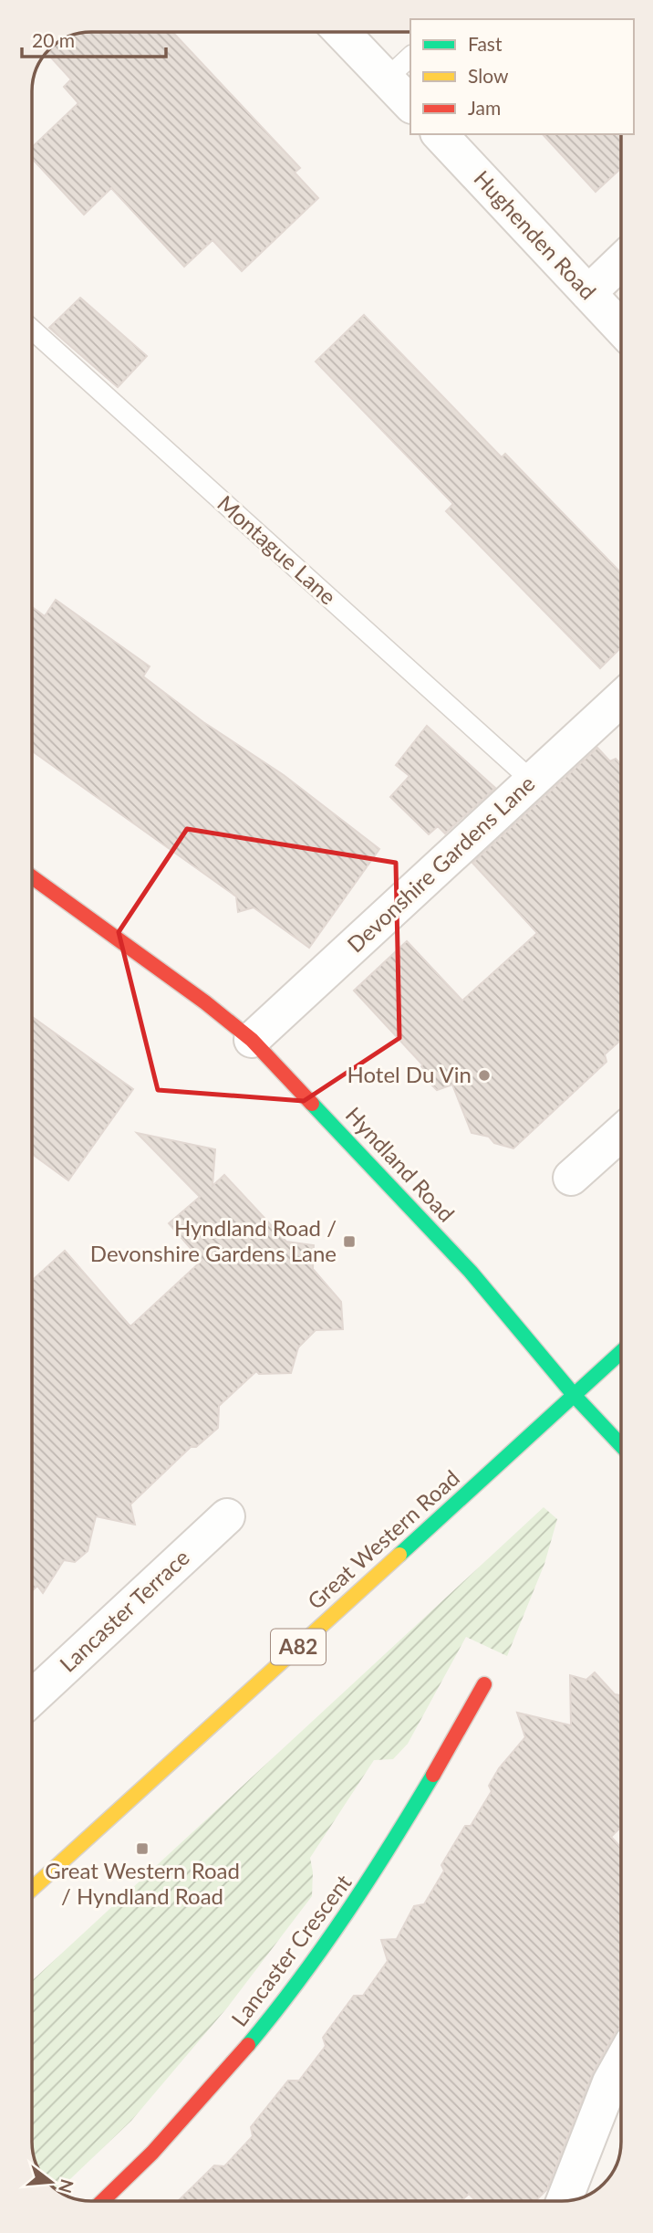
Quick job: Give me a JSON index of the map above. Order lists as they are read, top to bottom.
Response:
{
  "streets": {
    "street": [
      "Hughenden Road",
      "Devonshire Gardens Lane",
      "Hyndland Road",
      "Great Western Road",
      "Lancaster Terrace",
      "A82",
      "Lancaster Crescent"
    ],
    "lane": ["Montague Lane"]
  },
  "crossings": [
    ["Montague Lane", "Devonshire Gardens Lane"],
    ["Devonshire Gardens Lane", "Hyndland Road"],
    ["Hyndland Road", "Great Western Road"]
  ],
  "places": {
    "other": ["Hotel Du Vin"],
    "transit": ["Hyndland Road / Devonshire Gardens Lane", "Great Western Road / Hyndland Road"]
  },
  "legend": ["Fast", "Slow", "Jam"],
  "scale_bar": "20 m",
  "north": "right"
}
